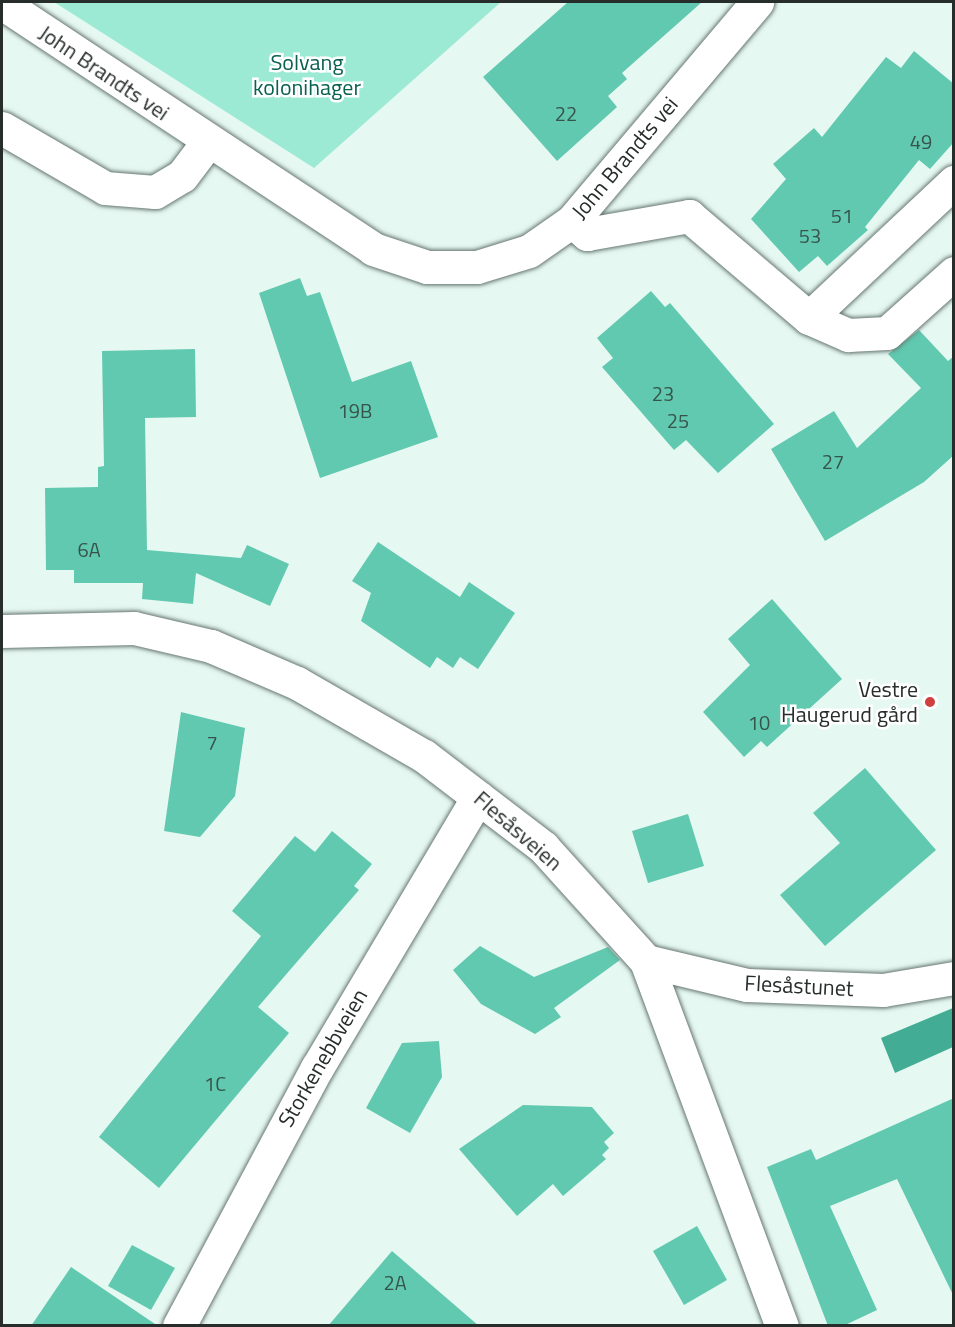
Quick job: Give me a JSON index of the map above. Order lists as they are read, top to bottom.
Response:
{
  "streets": {
    "street": [
      "John Brandts vei",
      "Flesåsveien",
      "Flesåstunet",
      "Storkenebbveien"
    ]
  },
  "crossings": [
    ["Flesåsveien", "Flesåstunet"],
    ["Flesåsveien", "Storkenebbveien"]
  ],
  "parks": ["Solvang kolonihager"],
  "places": ["Vestre Haugerud gård"],
  "house_numbers": [
    "22",
    "49",
    "51",
    "53",
    "23",
    "19B",
    "25",
    "27",
    "6A",
    "10",
    "7",
    "1C",
    "2A"
  ]
}
